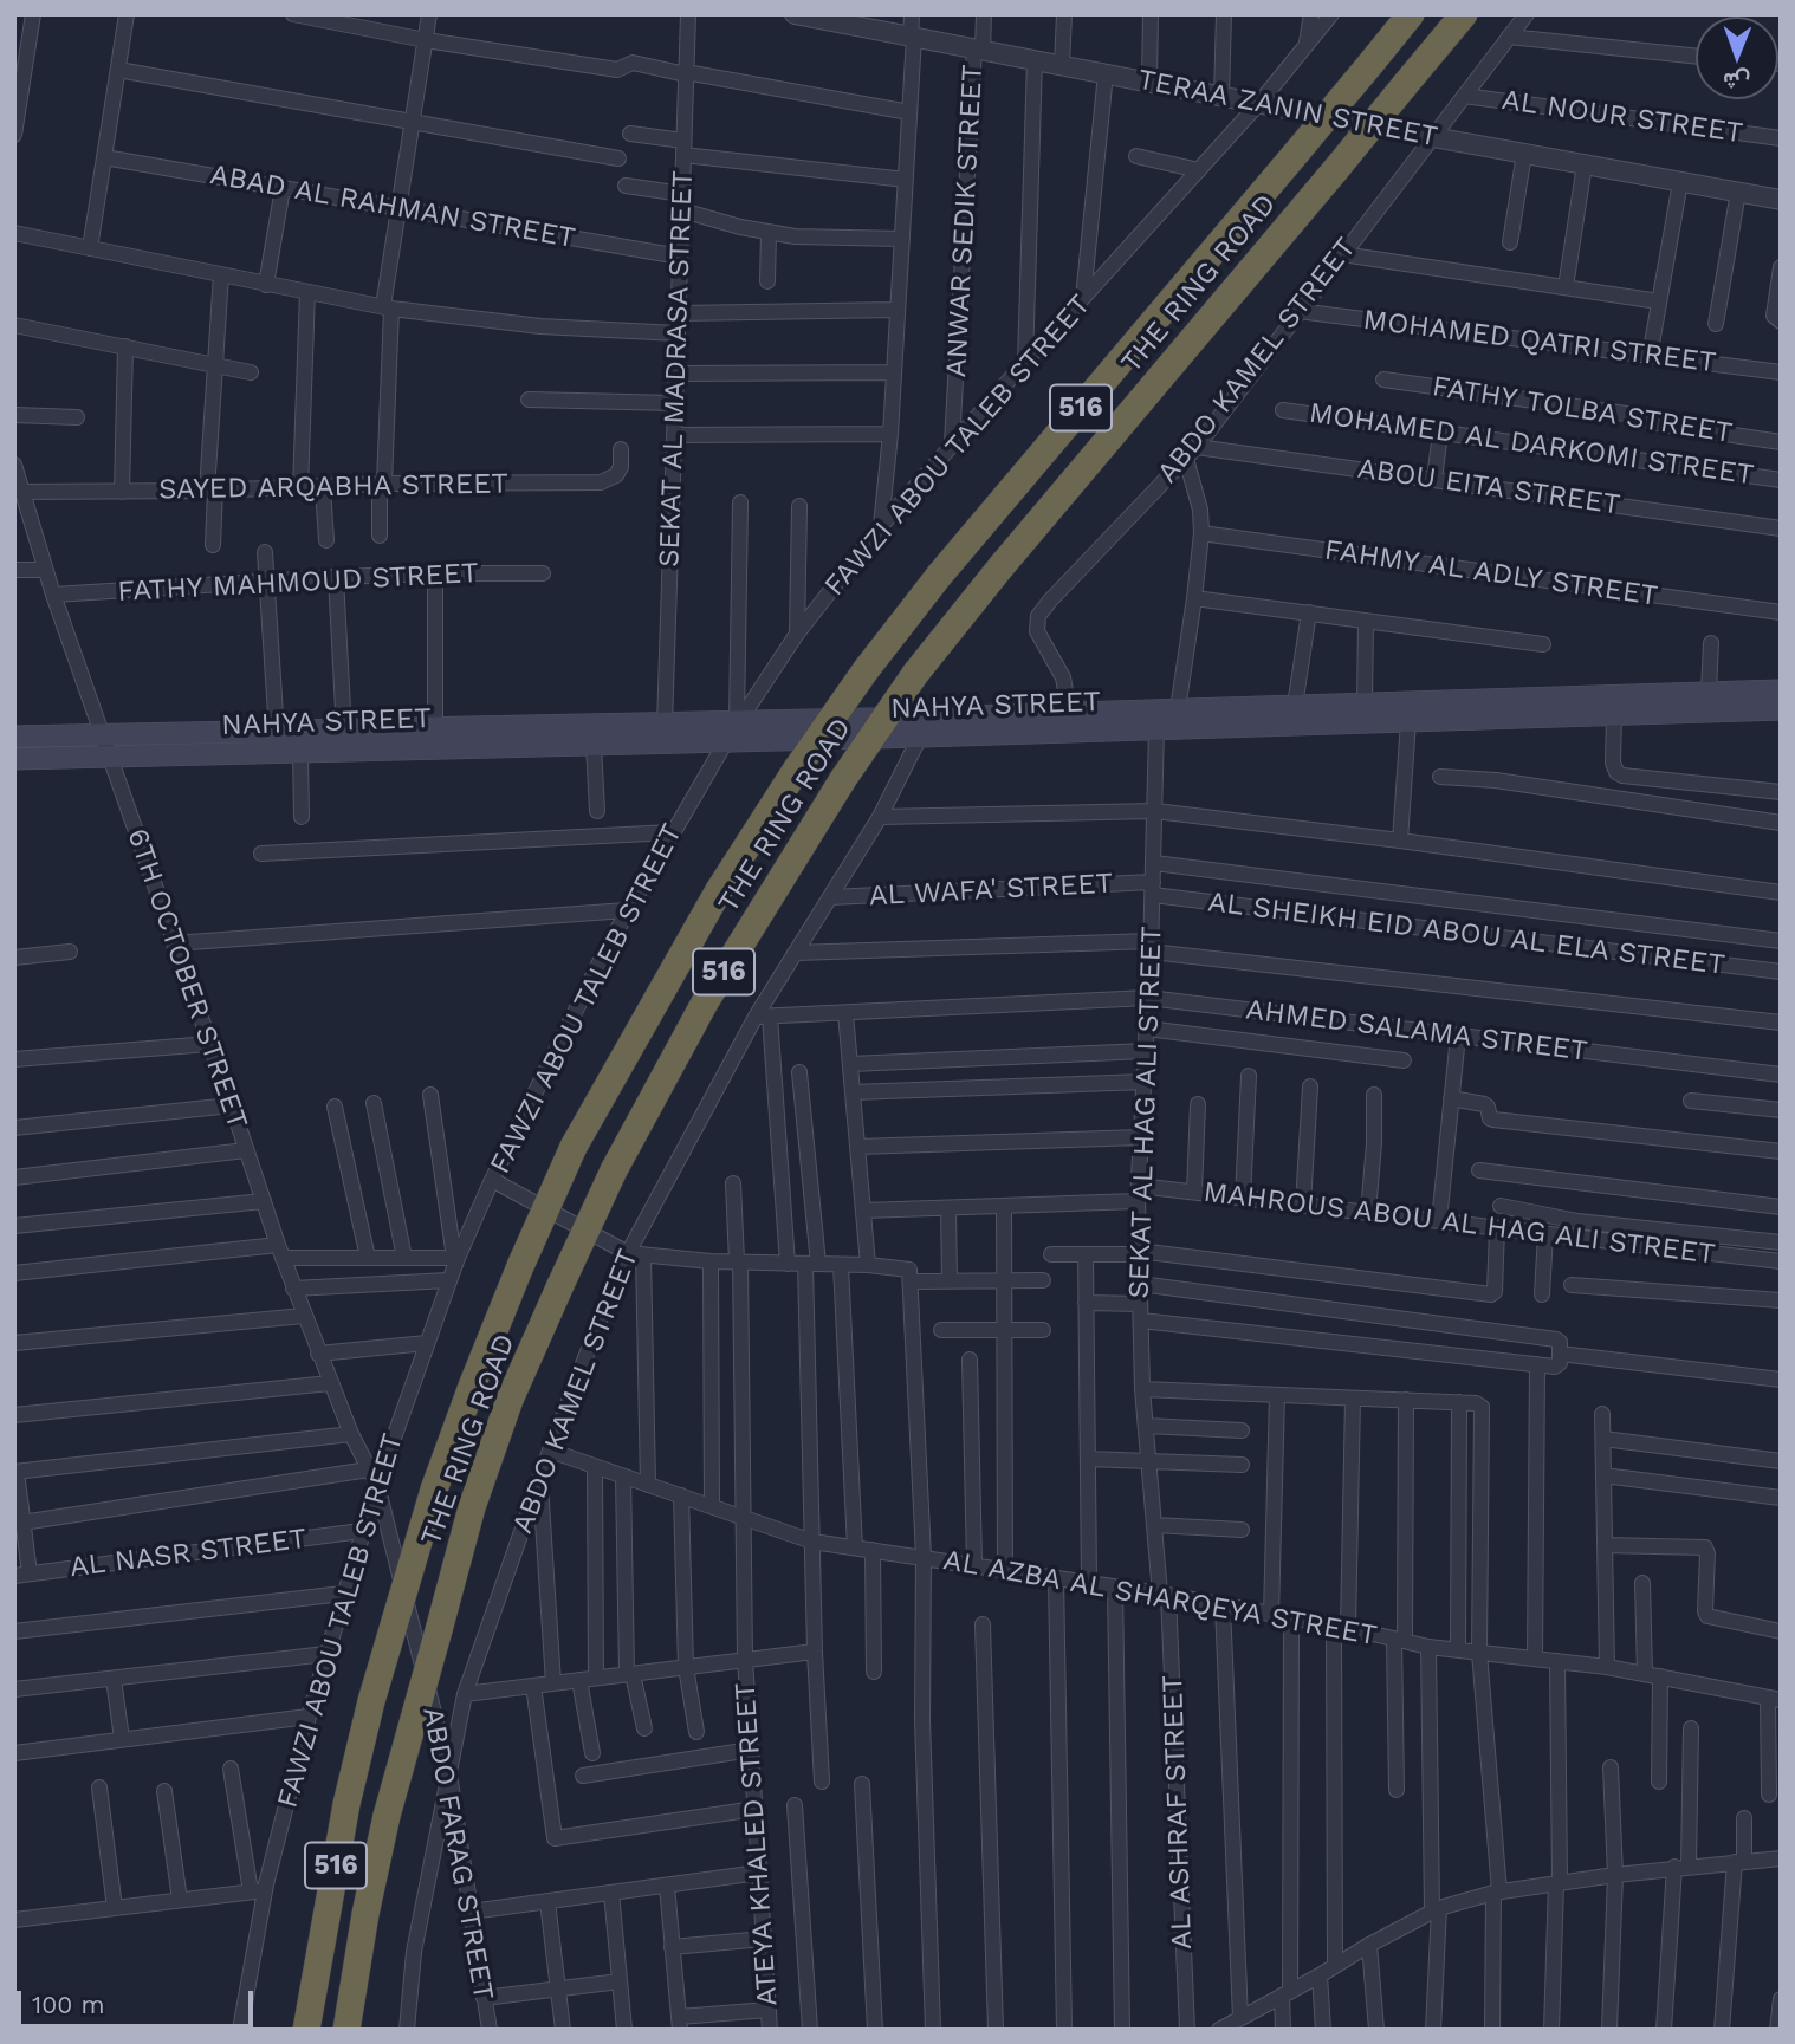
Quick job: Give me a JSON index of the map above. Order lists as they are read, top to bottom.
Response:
{
  "streets": {
    "highway": ["THE RING ROAD", "516"],
    "main road": ["NAHYA STREET"],
    "street": [
      "TERAA ZANIN STREET",
      "AL NOUR STREET",
      "ABAD AL RAHMAN STREET",
      "ANWAR SEDIK STREET",
      "MOHAMED QATRI STREET",
      "ABDO KAMEL STREET",
      "SEKAT AL MADRASA STREET",
      "FATHY TOLBA STREET",
      "MOHAMED AL DARKOMI STREET",
      "FAWZI ABOU TALEB STREET",
      "SAYED ARQABHA STREET",
      "ABOU EITA STREET",
      "FAHMY AL ADLY STREET",
      "FATHY MAHMOUD STREET",
      "AL WAFA' STREET",
      "AL SHEIKH EID ABOU AL ELA STREET",
      "6TH OCTOBER STREET",
      "AHMED SALAMA STREET",
      "SEKAT AL HAG ALI STREET",
      "MAHROUS ABOU AL HAG ALI STREET",
      "AL NASR STREET",
      "AL AZBA AL SHARQEYA STREET",
      "AL ASHRAF STREET",
      "ATEYA KHALED STREET",
      "ABDO FARAG STREET"
    ]
  },
  "crossings": [
    ["TERAA ZANIN STREET", "ANWAR SEDIK STREET"],
    ["TERAA ZANIN STREET", "ABDO KAMEL STREET"],
    ["TERAA ZANIN STREET", "FAWZI ABOU TALEB STREET"],
    ["AL NOUR STREET", "ABDO KAMEL STREET"],
    ["ABAD AL RAHMAN STREET", "SEKAT AL MADRASA STREET"],
    ["ANWAR SEDIK STREET", "FAWZI ABOU TALEB STREET"],
    ["MOHAMED QATRI STREET", "ABDO KAMEL STREET"],
    ["ABDO KAMEL STREET", "ABOU EITA STREET"],
    ["ABDO KAMEL STREET", "NAHYA STREET"],
    ["ABDO KAMEL STREET", "AL WAFA' STREET"],
    ["ABDO KAMEL STREET", "AHMED SALAMA STREET"],
    ["ABDO KAMEL STREET", "AL AZBA AL SHARQEYA STREET"],
    ["ABDO KAMEL STREET", "ABDO FARAG STREET"],
    ["SEKAT AL MADRASA STREET", "NAHYA STREET"],
    ["FAWZI ABOU TALEB STREET", "NAHYA STREET"],
    ["FAWZI ABOU TALEB STREET", "6TH OCTOBER STREET"],
    ["FAWZI ABOU TALEB STREET", "AL NASR STREET"],
    ["FAWZI ABOU TALEB STREET", "ABDO FARAG STREET"],
    ["SAYED ARQABHA STREET", "6TH OCTOBER STREET"],
    ["FATHY MAHMOUD STREET", "6TH OCTOBER STREET"],
    ["NAHYA STREET", "6TH OCTOBER STREET"],
    ["NAHYA STREET", "SEKAT AL HAG ALI STREET"],
    ["AL WAFA' STREET", "AL SHEIKH EID ABOU AL ELA STREET"],
    ["AL WAFA' STREET", "SEKAT AL HAG ALI STREET"],
    ["AL SHEIKH EID ABOU AL ELA STREET", "SEKAT AL HAG ALI STREET"],
    ["6TH OCTOBER STREET", "ABDO FARAG STREET"],
    ["AHMED SALAMA STREET", "SEKAT AL HAG ALI STREET"],
    ["SEKAT AL HAG ALI STREET", "MAHROUS ABOU AL HAG ALI STREET"],
    ["SEKAT AL HAG ALI STREET", "AL AZBA AL SHARQEYA STREET"],
    ["SEKAT AL HAG ALI STREET", "AL ASHRAF STREET"],
    ["AL AZBA AL SHARQEYA STREET", "AL ASHRAF STREET"],
    ["AL AZBA AL SHARQEYA STREET", "ATEYA KHALED STREET"]
  ],
  "scale_bar": "100 m",
  "north": "bottom"
}
